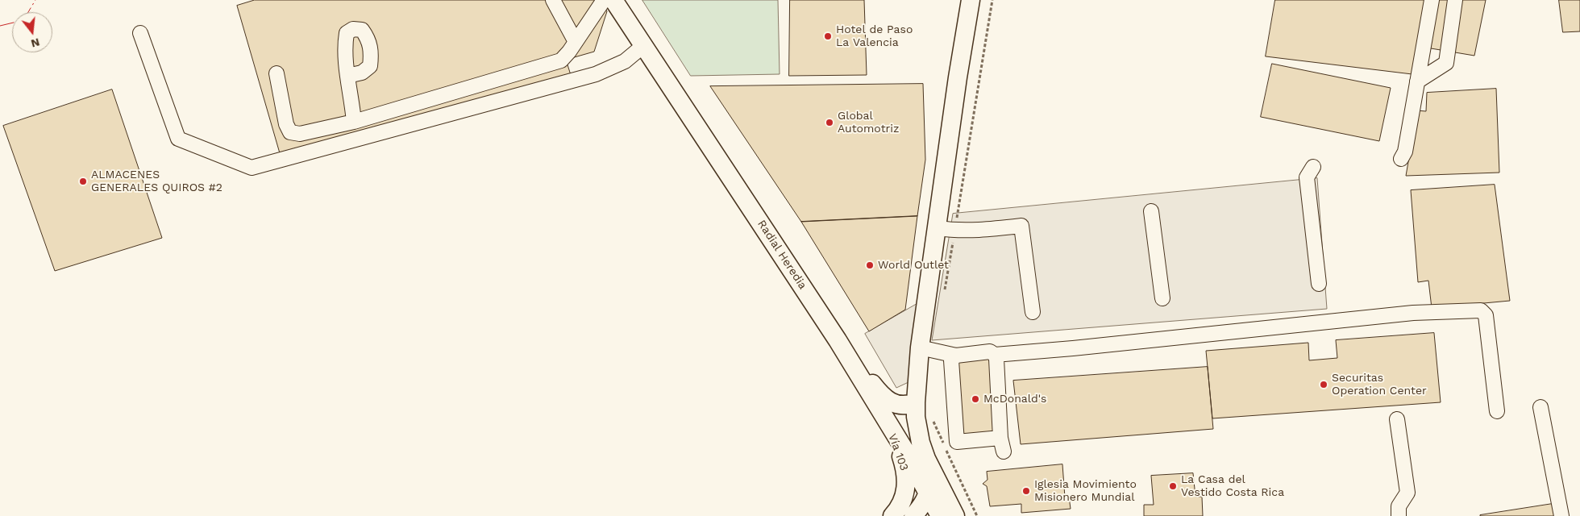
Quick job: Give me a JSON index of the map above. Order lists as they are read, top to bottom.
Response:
{
  "streets": {
    "main road": ["Radial Heredia", "Vía 103"]
  },
  "crossings": [
    ["Radial Heredia", "Vía 103"]
  ],
  "places": [
    "Hotel de Paso La Valencia",
    "Global Automotriz",
    "ALMACENES GENERALES QUIROS #2",
    "World Outlet",
    "Securitas Operation Center",
    "McDonald's",
    "La Casa del Vestido Costa Rica",
    "Iglesia Movimiento Misionero Mundial"
  ],
  "north": "bottom"
}
